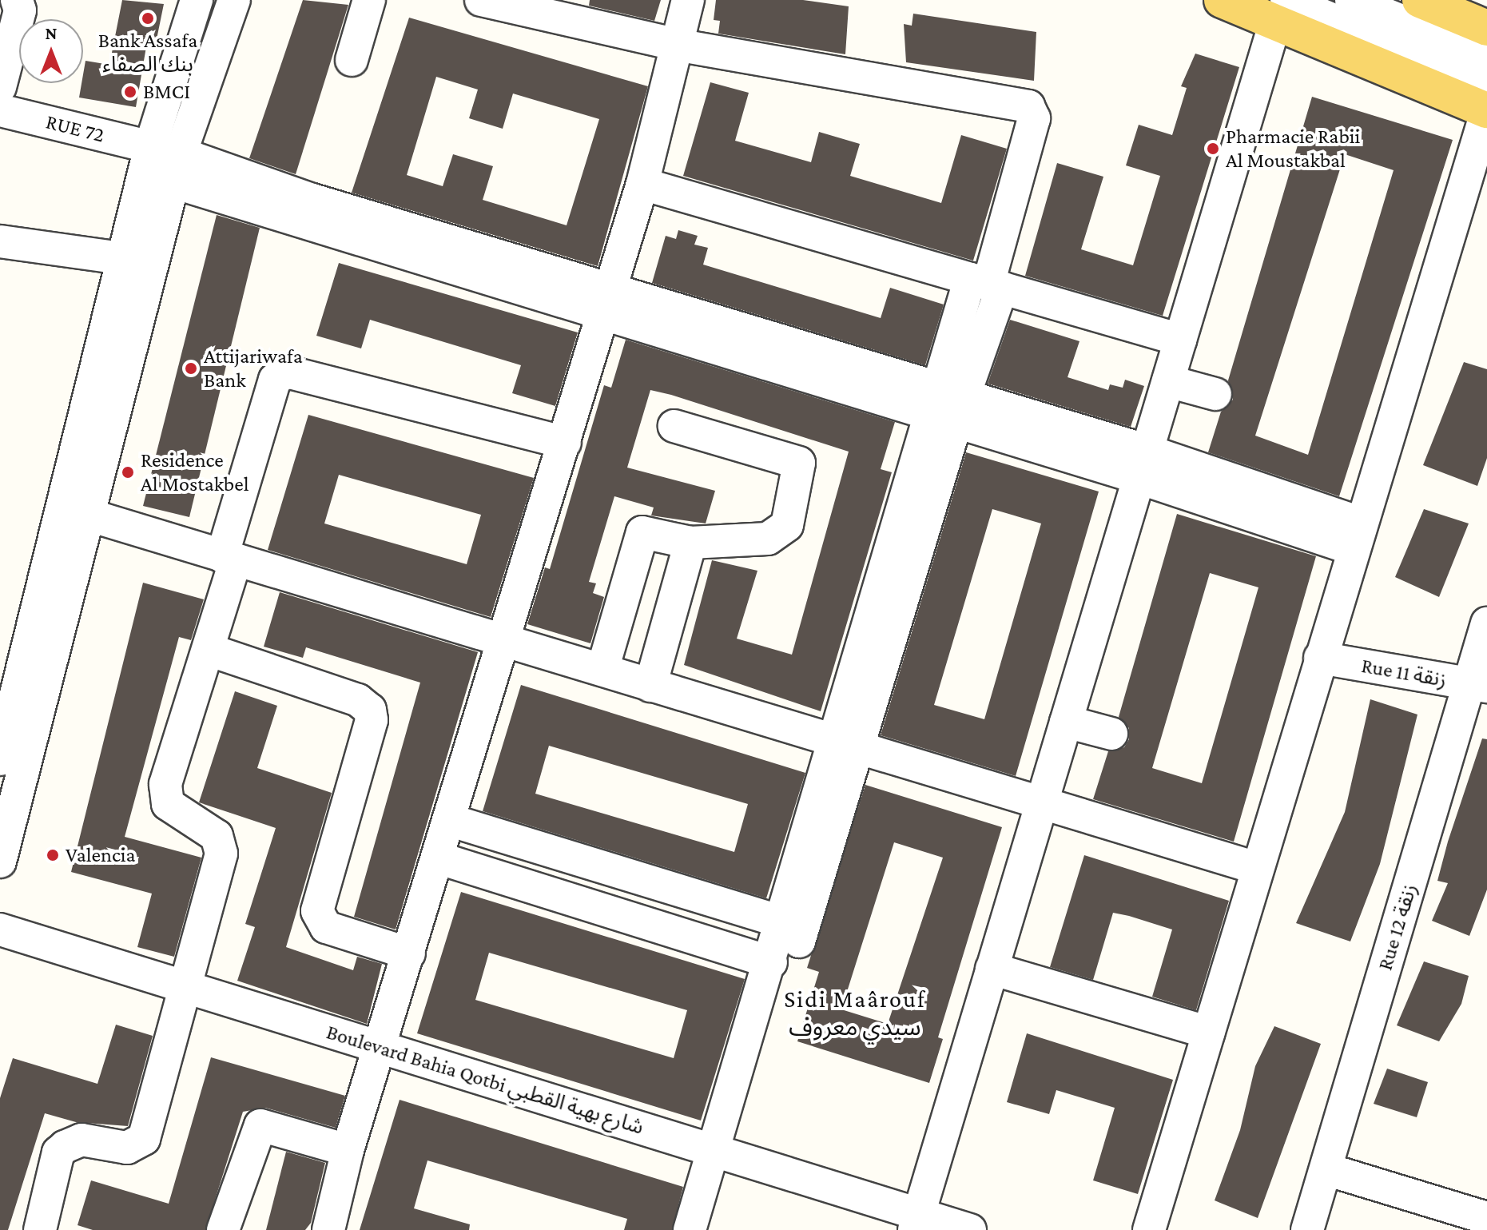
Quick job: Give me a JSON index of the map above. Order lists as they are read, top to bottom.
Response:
{
  "streets": {
    "street": [
      "RUE 72",
      "Rue 11 زنقة",
      "Rue 12 زنقة",
      "Boulevard Bahia Qotbi شارع بهية القطبي"
    ]
  },
  "crossings": [
    ["Rue 11 زنقة", "Rue 12 زنقة"]
  ],
  "districts": ["Sidi Maârouf سيدي معروف"],
  "places": [
    "Bank Assafa بنك الصفاء",
    "BMCI",
    "Pharmacie Rabii Al Moustakbal",
    "Attijariwafa Bank",
    "Residence Al Mostakbel",
    "Valencia"
  ],
  "north": "top"
}
